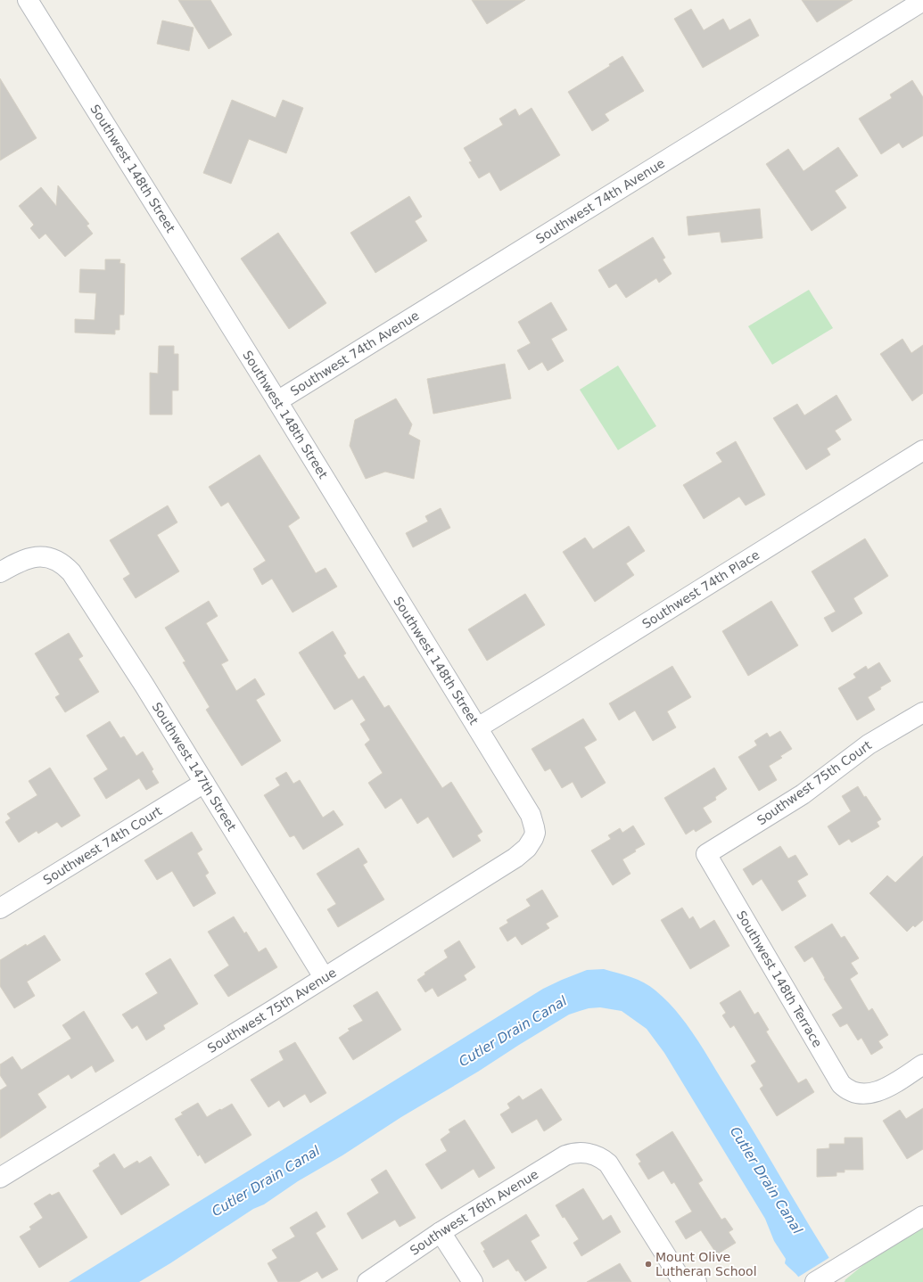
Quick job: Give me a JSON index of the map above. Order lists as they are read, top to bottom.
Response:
{
  "streets": {
    "street": [
      "Southwest 148th Street",
      "Southwest 74th Avenue",
      "Southwest 74th Place",
      "Southwest 147th Street",
      "Southwest 75th Court",
      "Southwest 74th Court",
      "Southwest 148th Terrace",
      "Southwest 75th Avenue",
      "Southwest 76th Avenue"
    ]
  },
  "crossings": [
    ["Southwest 148th Street", "Southwest 74th Avenue"],
    ["Southwest 148th Street", "Southwest 74th Place"],
    ["Southwest 148th Street", "Southwest 75th Avenue"],
    ["Southwest 147th Street", "Southwest 74th Court"],
    ["Southwest 147th Street", "Southwest 75th Avenue"],
    ["Southwest 75th Court", "Southwest 148th Terrace"]
  ],
  "water": ["Cutler Drain Canal"],
  "places": ["Mount Olive Lutheran School"]
}
